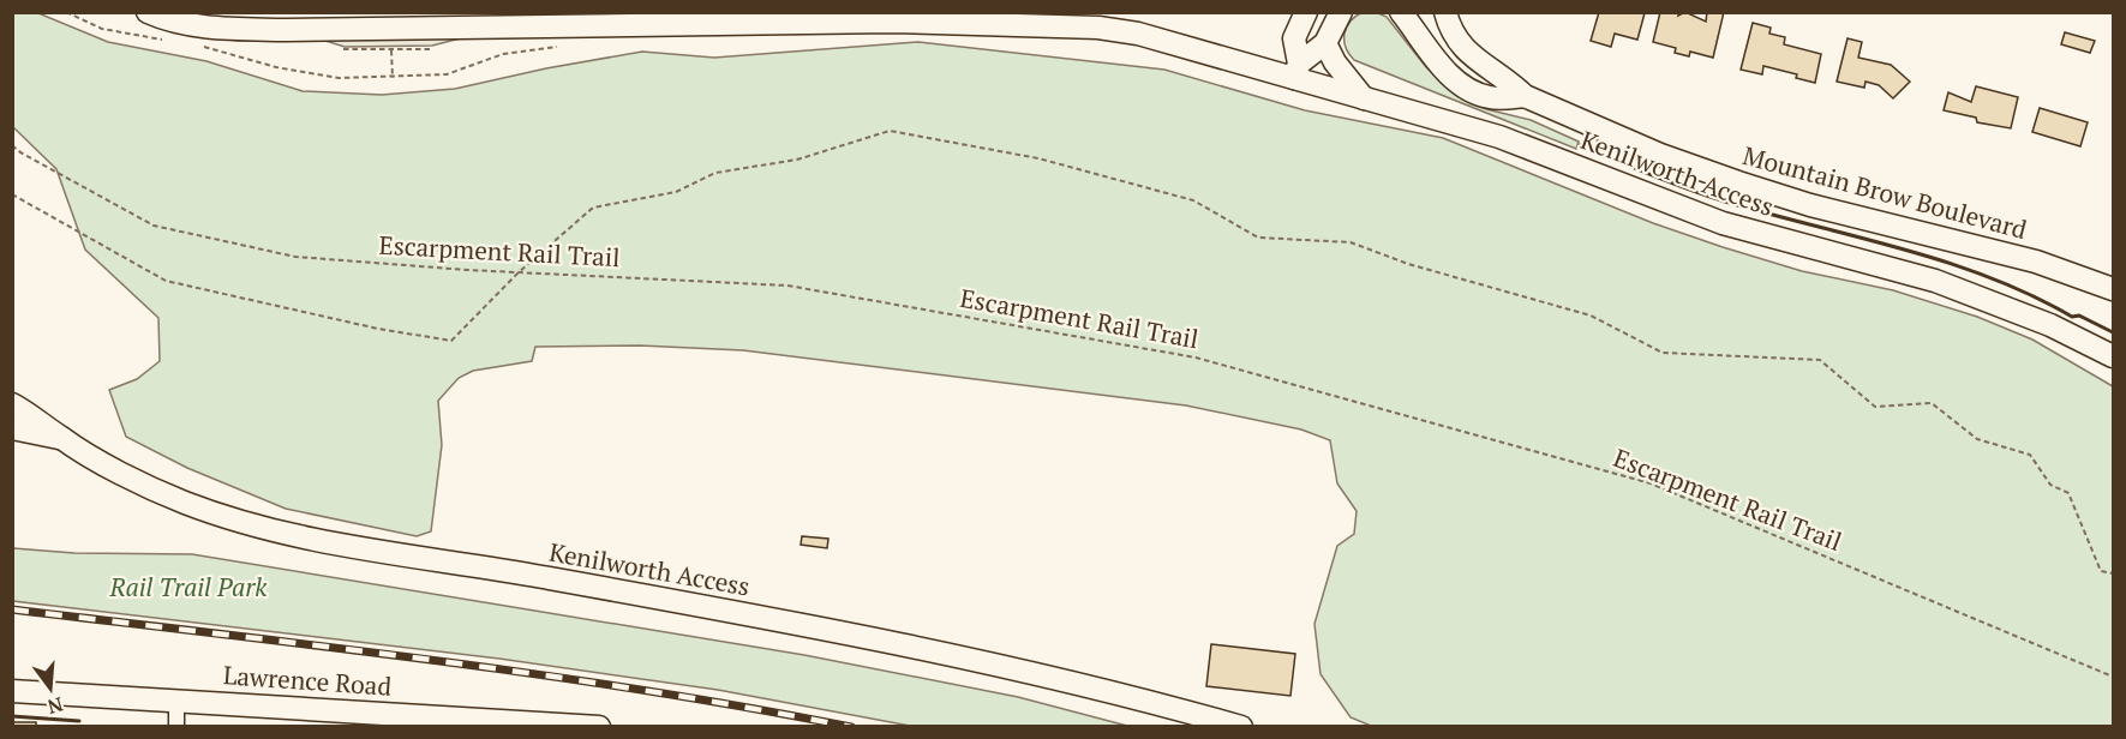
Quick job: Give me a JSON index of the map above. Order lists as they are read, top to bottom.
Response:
{
  "streets": {
    "main road": ["Kenilworth Access", "Mountain Brow Boulevard", "Lawrence Road"],
    "path": ["Escarpment Rail Trail"]
  },
  "parks": ["Rail Trail Park"],
  "north": "bottom"
}
